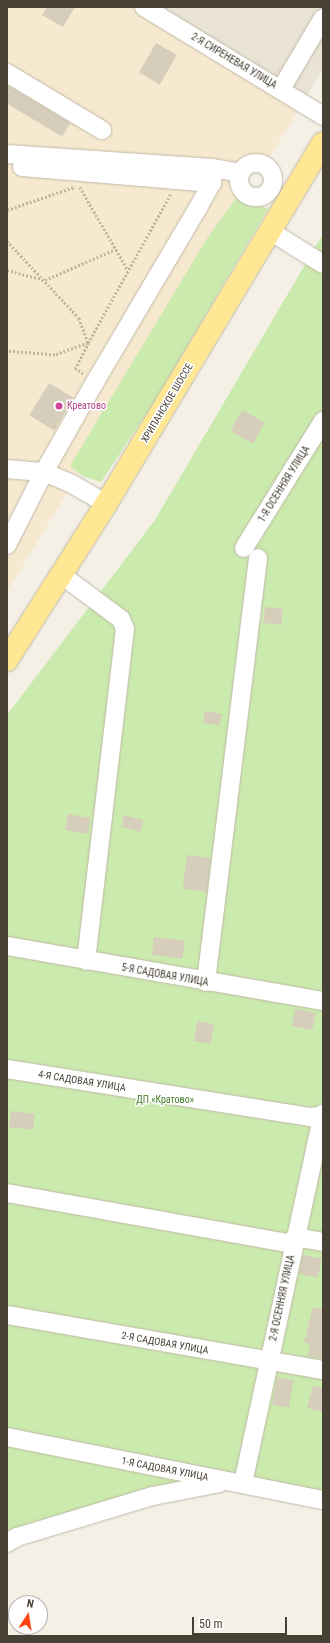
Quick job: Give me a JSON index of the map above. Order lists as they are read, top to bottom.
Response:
{
  "streets": {
    "main road": ["ХРИПАНСКОЕ ШОССЕ"],
    "street": [
      "2-Я СИРЕНЕВАЯ УЛИЦА",
      "1-Я ОСЕННЯЯ УЛИЦА",
      "5-Я САДОВАЯ УЛИЦА",
      "4-Я САДОВАЯ УЛИЦА",
      "2-Я ОСЕННЯЯ УЛИЦА",
      "2-Я САДОВАЯ УЛИЦА",
      "1-Я САДОВАЯ УЛИЦА"
    ]
  },
  "crossings": [
    ["1-Я ОСЕННЯЯ УЛИЦА", "5-Я САДОВАЯ УЛИЦА"],
    ["4-Я САДОВАЯ УЛИЦА", "2-Я ОСЕННЯЯ УЛИЦА"],
    ["2-Я ОСЕННЯЯ УЛИЦА", "2-Я САДОВАЯ УЛИЦА"],
    ["2-Я ОСЕННЯЯ УЛИЦА", "1-Я САДОВАЯ УЛИЦА"]
  ],
  "parks": ["ДП «Кратово»"],
  "places": ["Креатово"],
  "scale_bar": "50 m",
  "north": "top"
}
